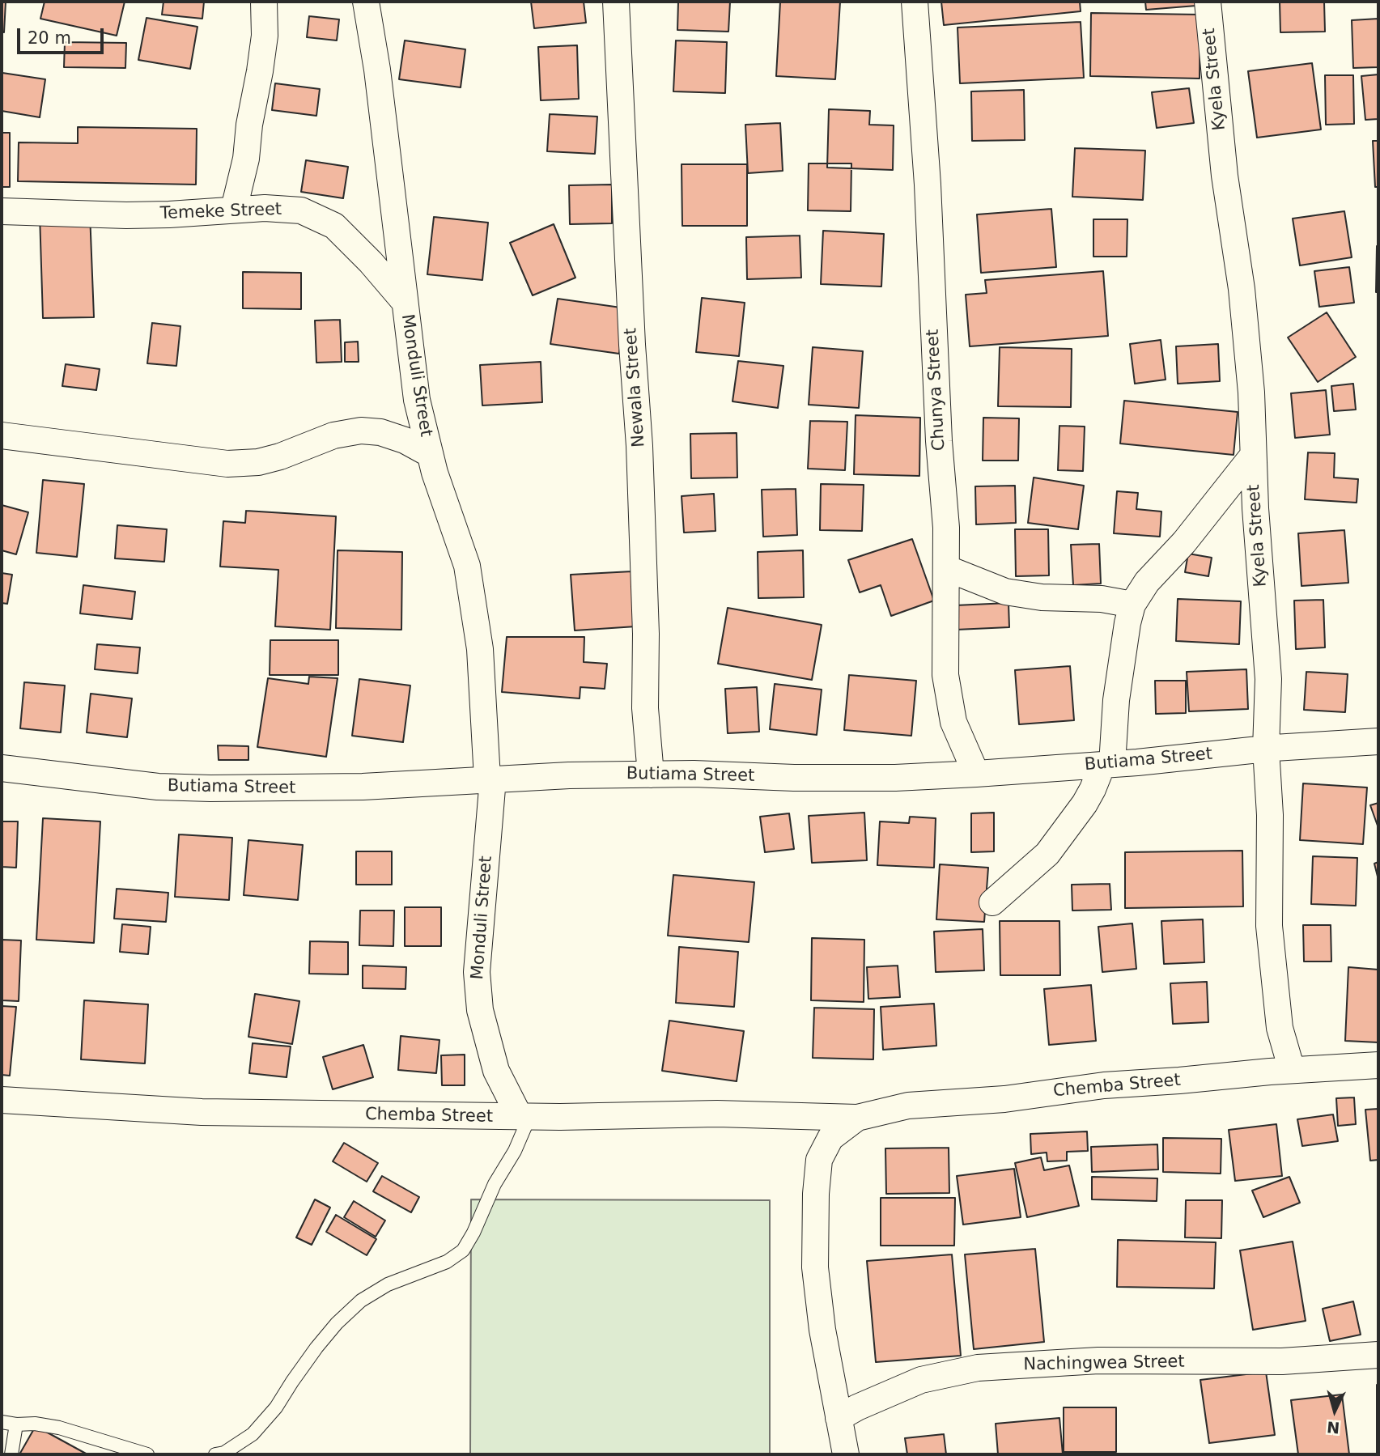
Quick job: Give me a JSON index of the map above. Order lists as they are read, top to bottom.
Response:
{
  "streets": {
    "street": [
      "Kyela Street",
      "Temeke Street",
      "Monduli Street",
      "Newala Street",
      "Chunya Street",
      "Butiama Street",
      "Chemba Street",
      "Nachingwea Street"
    ]
  },
  "crossings": [
    ["Kyela Street", "Butiama Street"],
    ["Kyela Street", "Chemba Street"],
    ["Temeke Street", "Monduli Street"],
    ["Monduli Street", "Butiama Street"],
    ["Monduli Street", "Chemba Street"],
    ["Newala Street", "Butiama Street"],
    ["Chunya Street", "Butiama Street"],
    ["Chemba Street", "Nachingwea Street"]
  ],
  "scale_bar": "20 m",
  "north": "bottom"
}
